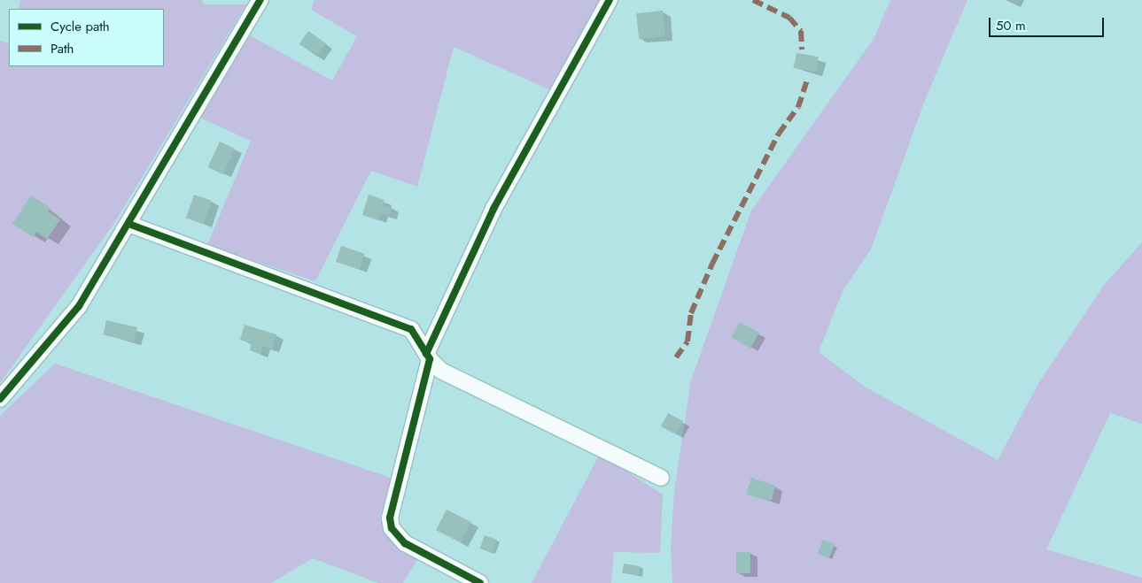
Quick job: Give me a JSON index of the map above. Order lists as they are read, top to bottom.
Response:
{
  "legend": ["Cycle path", "Path"],
  "scale_bar": "50 m"
}
